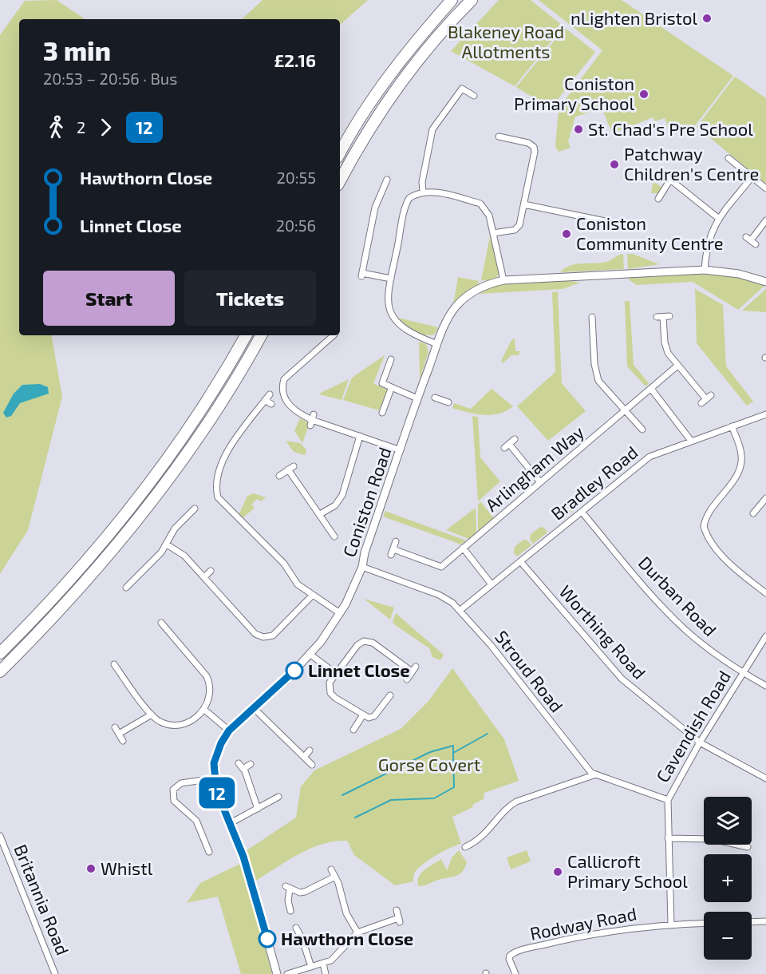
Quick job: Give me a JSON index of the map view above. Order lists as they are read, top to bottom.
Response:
{
  "streets": {
    "street": [
      "Arlingham Way",
      "Bradley Road",
      "Coniston Road",
      "Durban Road",
      "Worthing Road",
      "Stroud Road",
      "Cavendish Road",
      "Britannia Road",
      "Rodway Road"
    ]
  },
  "crossings": [
    ["Bradley Road", "Durban Road"],
    ["Bradley Road", "Worthing Road"],
    ["Bradley Road", "Stroud Road"],
    ["Coniston Road", "Stroud Road"],
    ["Durban Road", "Cavendish Road"],
    ["Worthing Road", "Cavendish Road"],
    ["Cavendish Road", "Rodway Road"]
  ],
  "parks": ["Blakeney Road Allotments", "Gorse Covert"],
  "places": [
    "nLighten Bristol",
    "Coniston Primary School",
    "St. Chad's Pre School",
    "Patchway Children's Centre",
    "Coniston Community Centre",
    "Linnet Close",
    "Whistl",
    "Callicroft Primary School",
    "Hawthorn Close"
  ],
  "lines": ["bus line 12"],
  "page": {
    "on_map": "12",
    "heading": ["3 min", "20:53 – 20:56 · Bus", "£2.16"],
    "legs": ["2", "12"],
    "list": [
      {
        "name": "Hawthorn Close",
        "value": "20:55"
      },
      {
        "name": "Linnet Close",
        "value": "20:56"
      }
    ],
    "buttons": ["Start", "Tickets"],
    "map_buttons": ["+", "−"]
  }
}
